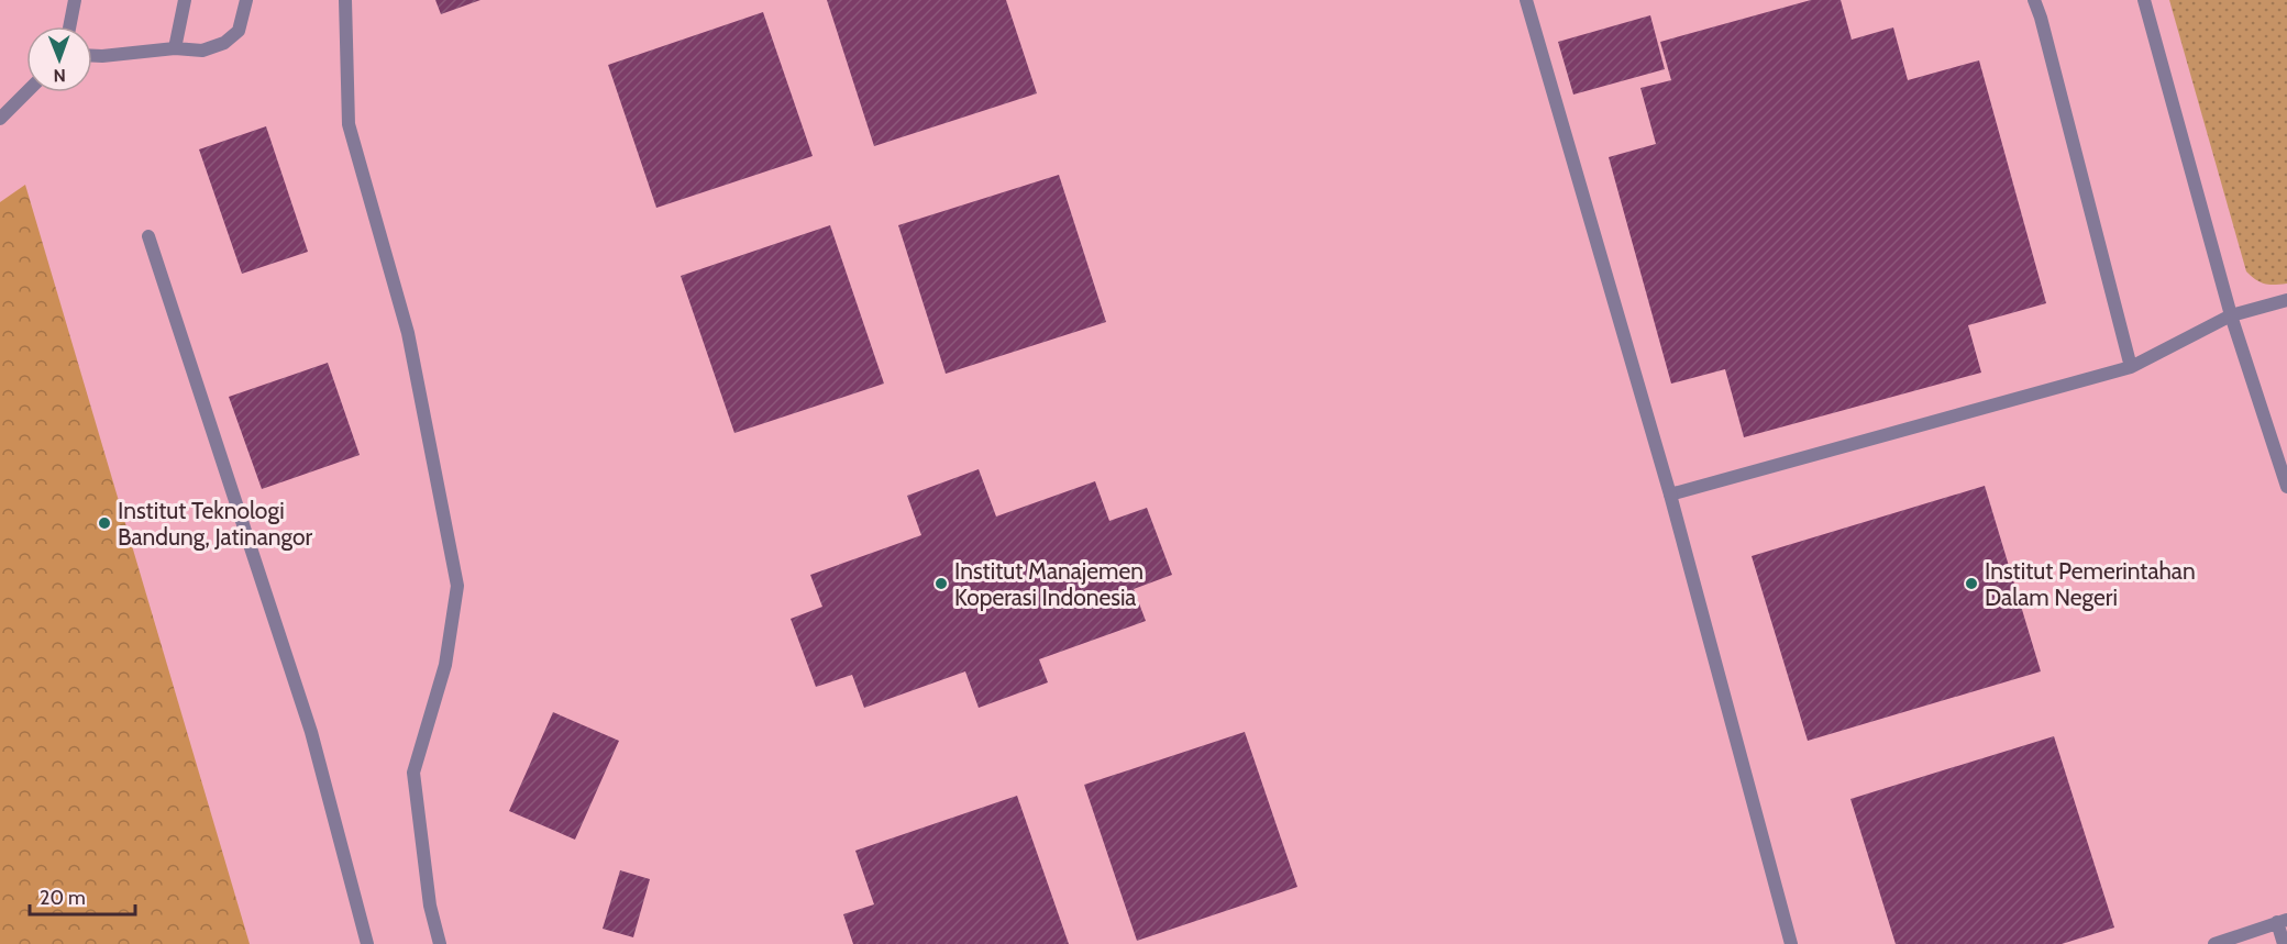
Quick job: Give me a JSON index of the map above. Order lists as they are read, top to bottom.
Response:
{
  "places": ["Institut Teknologi Bandung, Jatinangor", "Institut Manajemen Koperasi Indonesia", "Institut Pemerintahan Dalam Negeri"],
  "scale_bar": "20 m",
  "north": "bottom"
}
